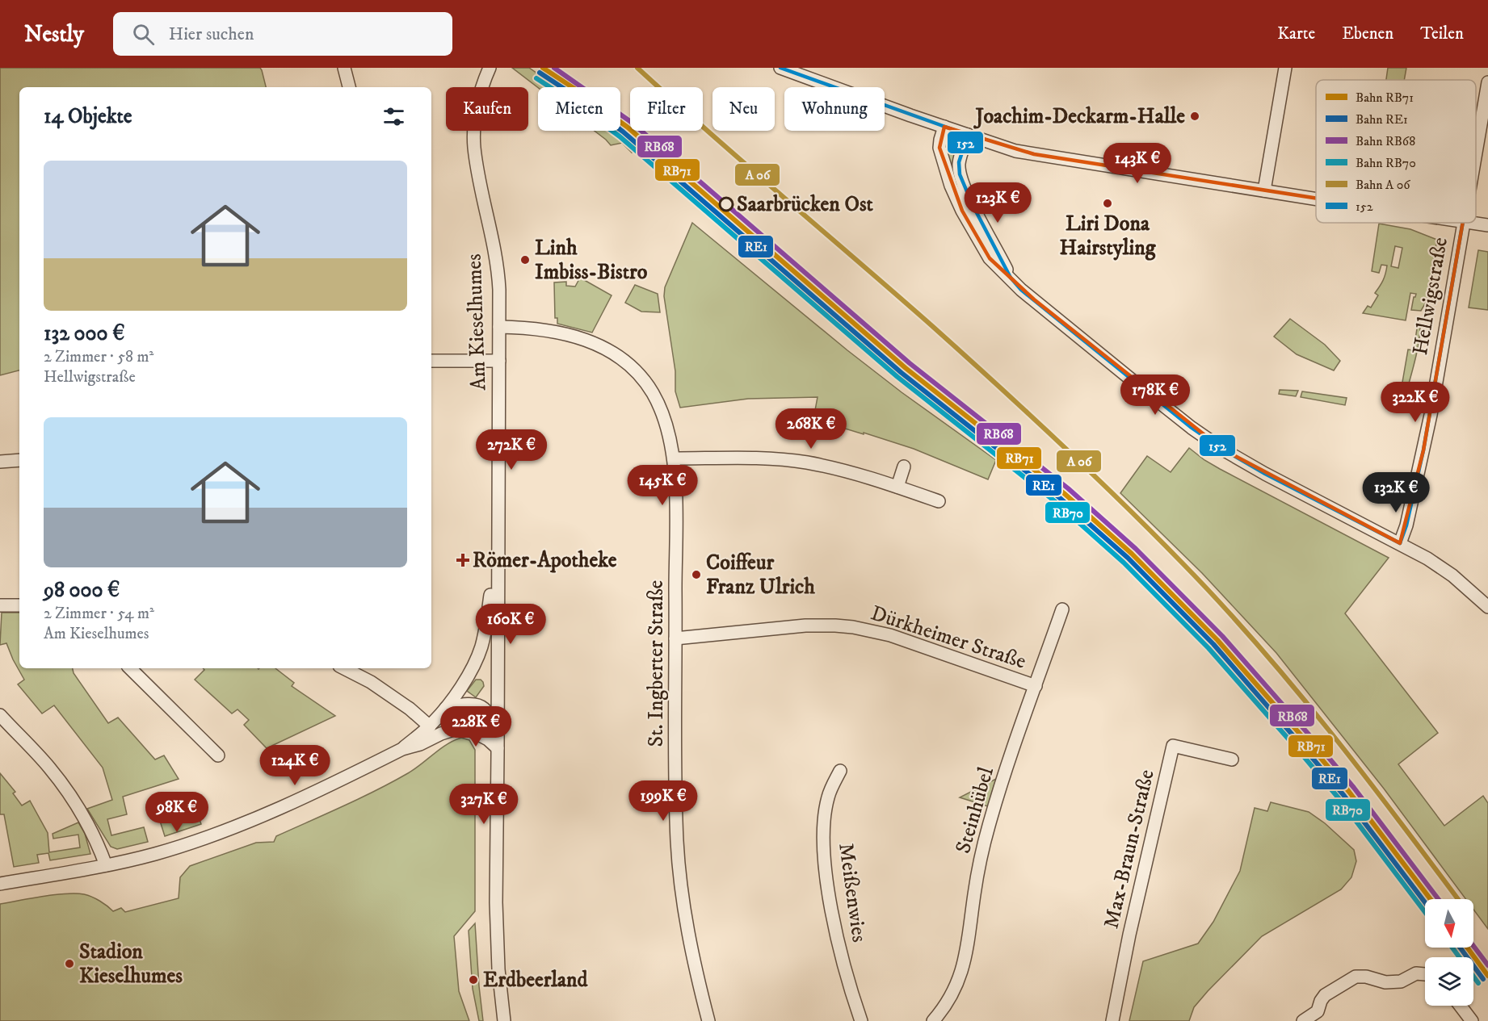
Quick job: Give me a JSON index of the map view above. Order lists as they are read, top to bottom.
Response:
{
  "streets": {
    "street": [
      "Hellwigstraße",
      "Am Kieselhumes",
      "Dürkheimer Straße",
      "St. Ingberter Straße",
      "Steinhübel",
      "Max-Braun-Straße",
      "Meißenwies"
    ]
  },
  "crossings": [
    ["Am Kieselhumes", "St. Ingberter Straße"],
    ["Dürkheimer Straße", "St. Ingberter Straße"],
    ["Dürkheimer Straße", "Steinhübel"]
  ],
  "places": {
    "other": [
      "Joachim-Deckarm-Halle",
      "Liri Dona Hairstyling",
      "Saarbrücken Ost",
      "Linh Imbiss-Bistro",
      "Coiffeur Franz Ulrich",
      "Stadion Kieselhumes",
      "Erdbeerland"
    ],
    "health": ["Römer-Apotheke"]
  },
  "lines": [
    "rail line RB71",
    "rail line RB68",
    "transit line 152",
    "rail line RE1",
    "rail line RB70"
  ],
  "legend": [
    "Bahn RB71",
    "Bahn RE1",
    "Bahn RB68",
    "Bahn RB70",
    "Bahn A 06",
    "152"
  ],
  "north": "bottom",
  "page": {
    "header": "Nestly",
    "search": "Hier suchen",
    "nav": ["Karte", "Ebenen", "Teilen"],
    "chip": [
      "Kaufen",
      "Mieten",
      "Filter",
      "Neu",
      "Wohnung"
    ],
    "heading": "14 Objekte",
    "price": [
      "143K €",
      "123K €",
      "178K €",
      "322K €",
      "268K €",
      "272K €",
      "145K €",
      "132K €",
      "160K €",
      "228K €",
      "124K €",
      "199K €",
      "327K €",
      "98K €"
    ],
    "list": [
      {
        "name": "132 000 €",
        "note": "2 Zimmer · 58 m² · Hellwigstraße"
      },
      {
        "name": "98 000 €",
        "note": "2 Zimmer · 54 m² · Am Kieselhumes"
      }
    ]
  }
}
